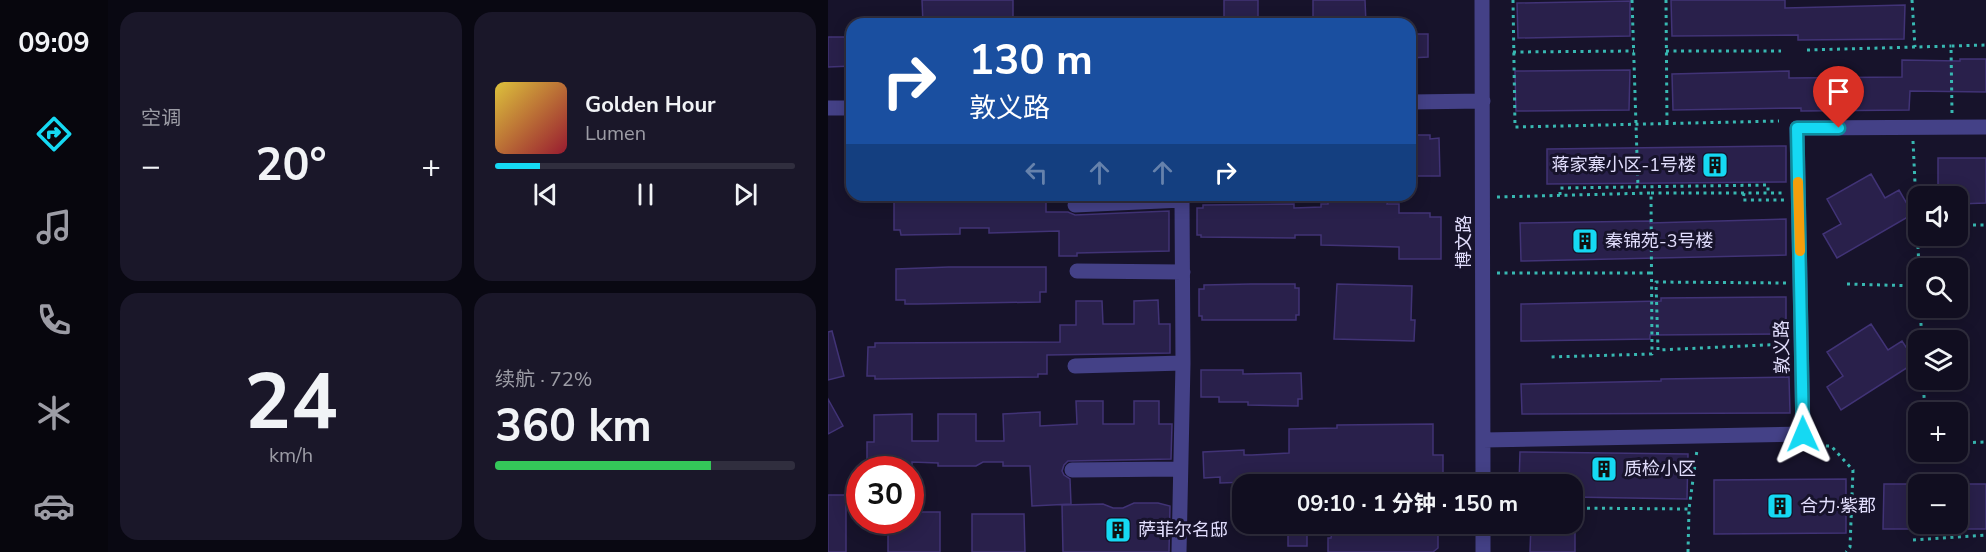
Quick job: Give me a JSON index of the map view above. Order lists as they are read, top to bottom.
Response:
{
  "streets": {
    "street": ["博文路", "敦义路"]
  },
  "crossings": [
    ["博文路", "敦义路"]
  ],
  "places": {
    "building": [
      "蒋家寨小区-1号楼",
      "秦锦苑-3号楼",
      "质检小区",
      "合力·紫郡",
      "萨菲尔名邸"
    ]
  },
  "page": {
    "tabs": "09:09",
    "tile": [
      "空调",
      ["24", "km/h"],
      ["续航 · 72%", "360 km"]
    ],
    "turn": ["130 m", "敦义路"],
    "song": ["Golden Hour", "Lumen"],
    "heat": ["−", "20°", "+"],
    "map_buttons": ["+", "−"],
    "limit": "30",
    "trip": "09:10 · 1 分钟 · 150 m"
  }
}
